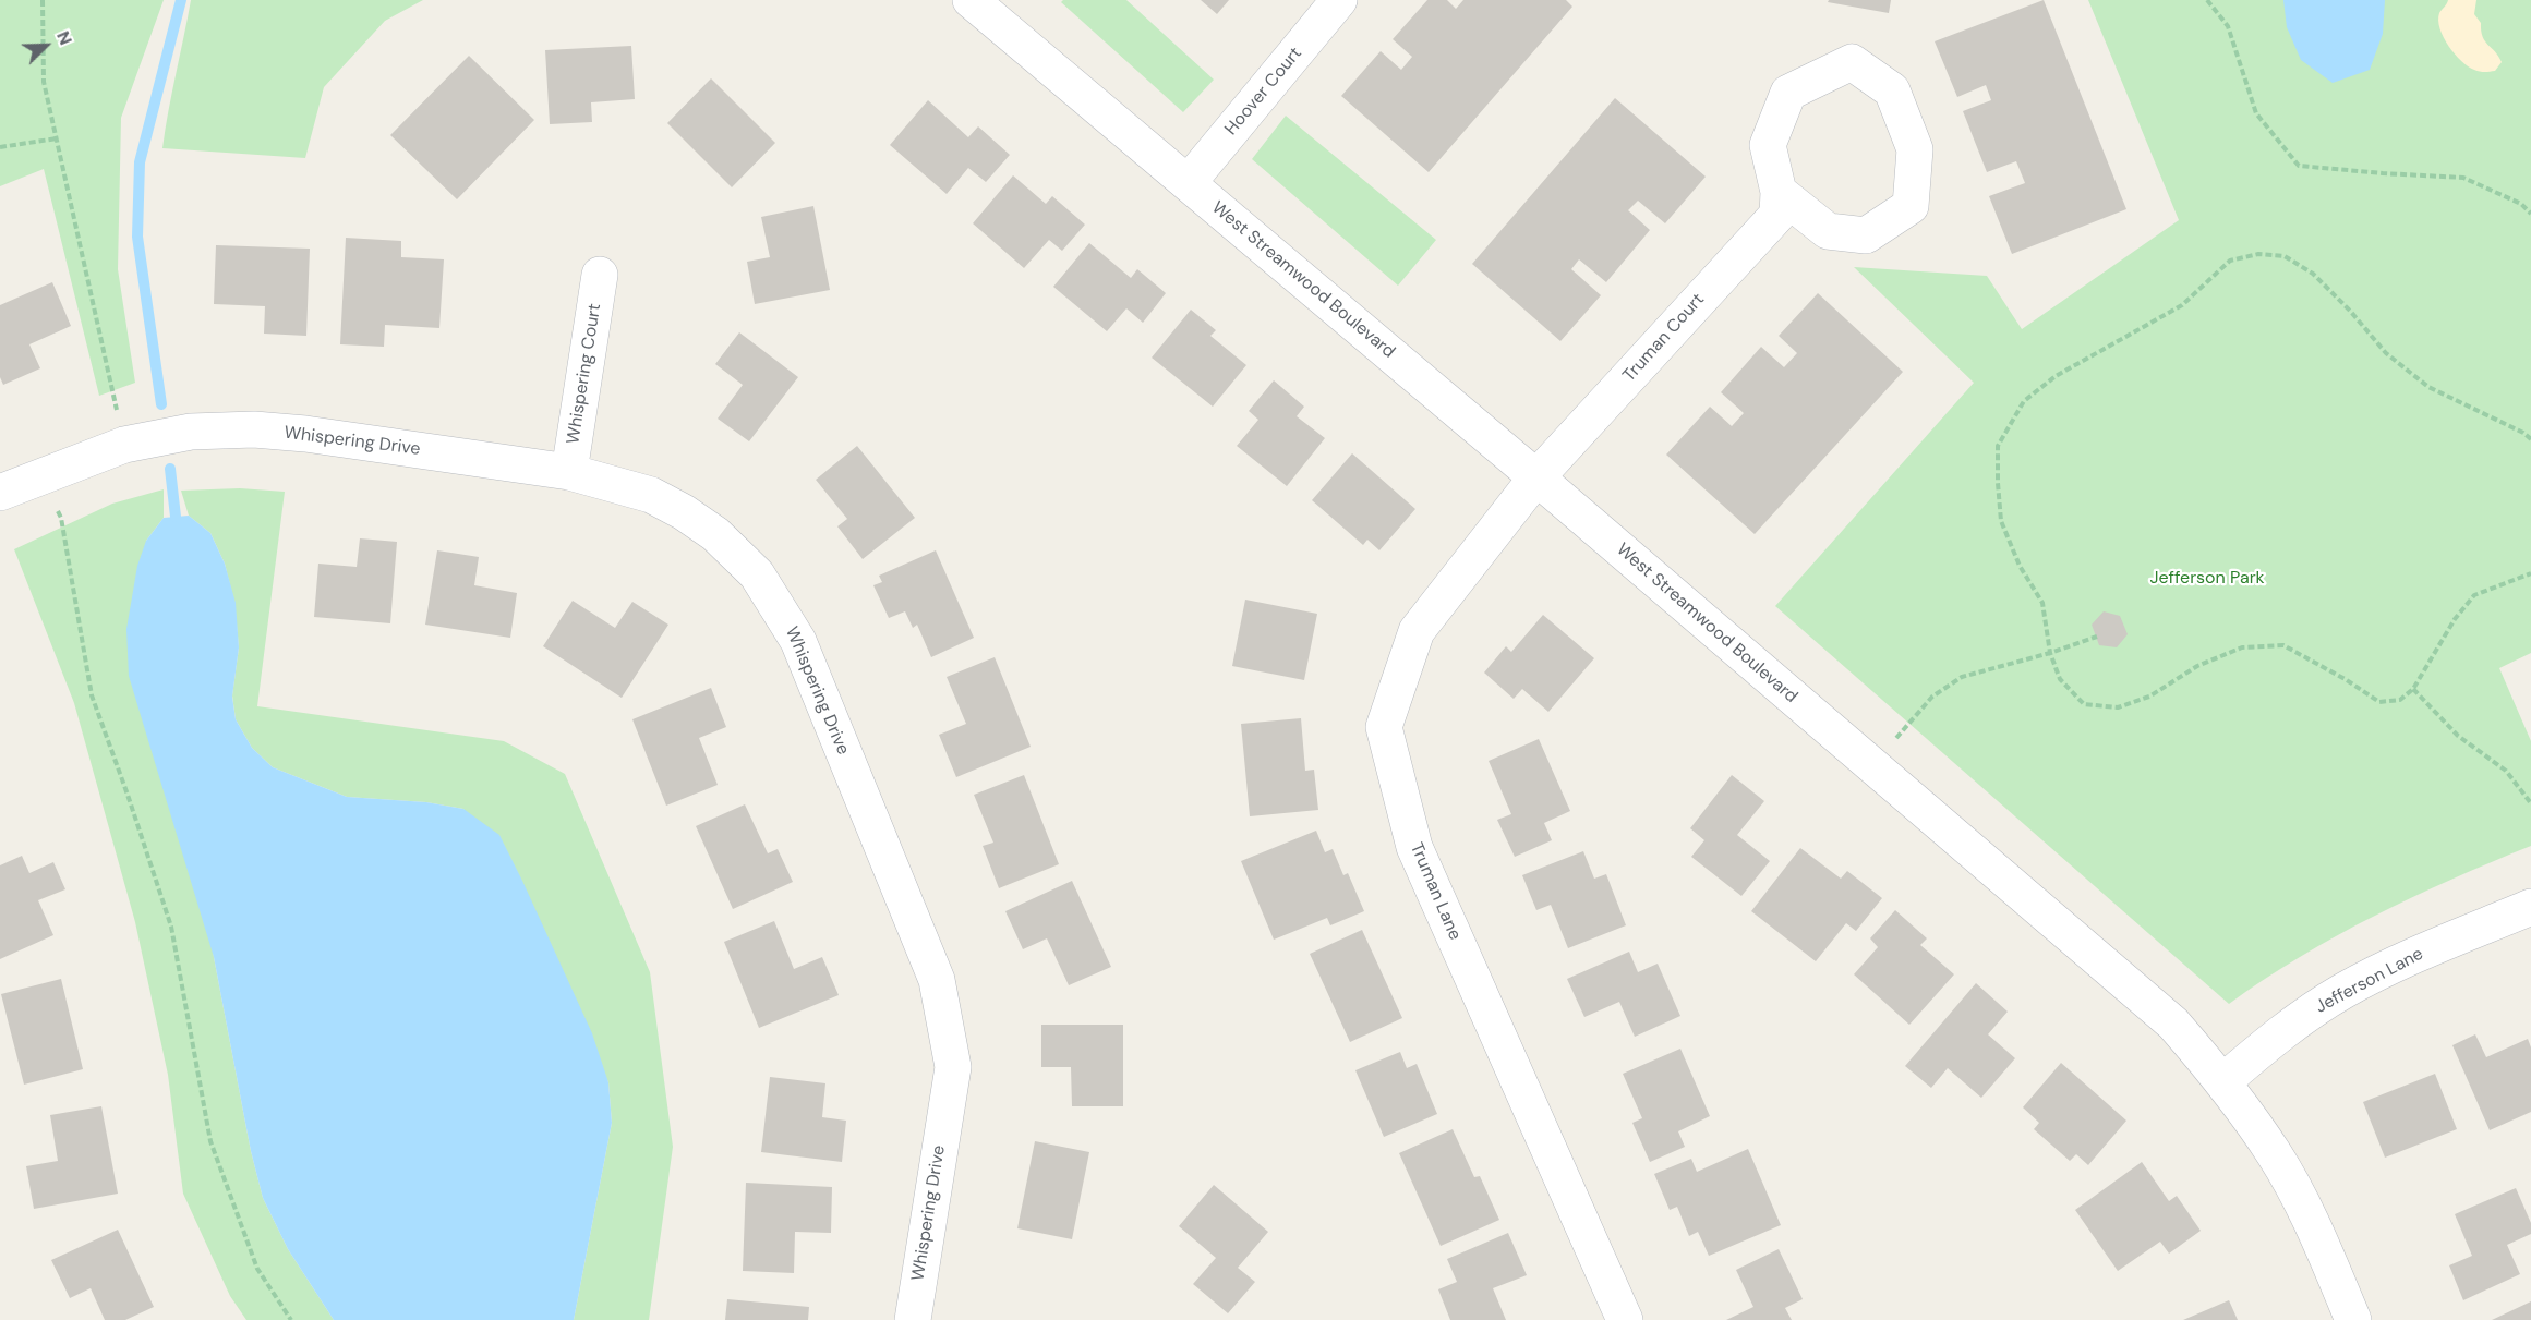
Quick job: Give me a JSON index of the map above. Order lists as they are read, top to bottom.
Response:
{
  "streets": {
    "street": [
      "Hoover Court",
      "West Streamwood Boulevard",
      "Truman Court",
      "Whispering Court",
      "Whispering Drive",
      "Truman Lane",
      "Jefferson Lane"
    ]
  },
  "crossings": [
    ["Hoover Court", "West Streamwood Boulevard"],
    ["West Streamwood Boulevard", "Truman Court"],
    ["West Streamwood Boulevard", "Truman Lane"],
    ["West Streamwood Boulevard", "Jefferson Lane"],
    ["Truman Court", "Truman Lane"],
    ["Whispering Court", "Whispering Drive"]
  ],
  "parks": ["Jefferson Park"],
  "north": "top right"
}
